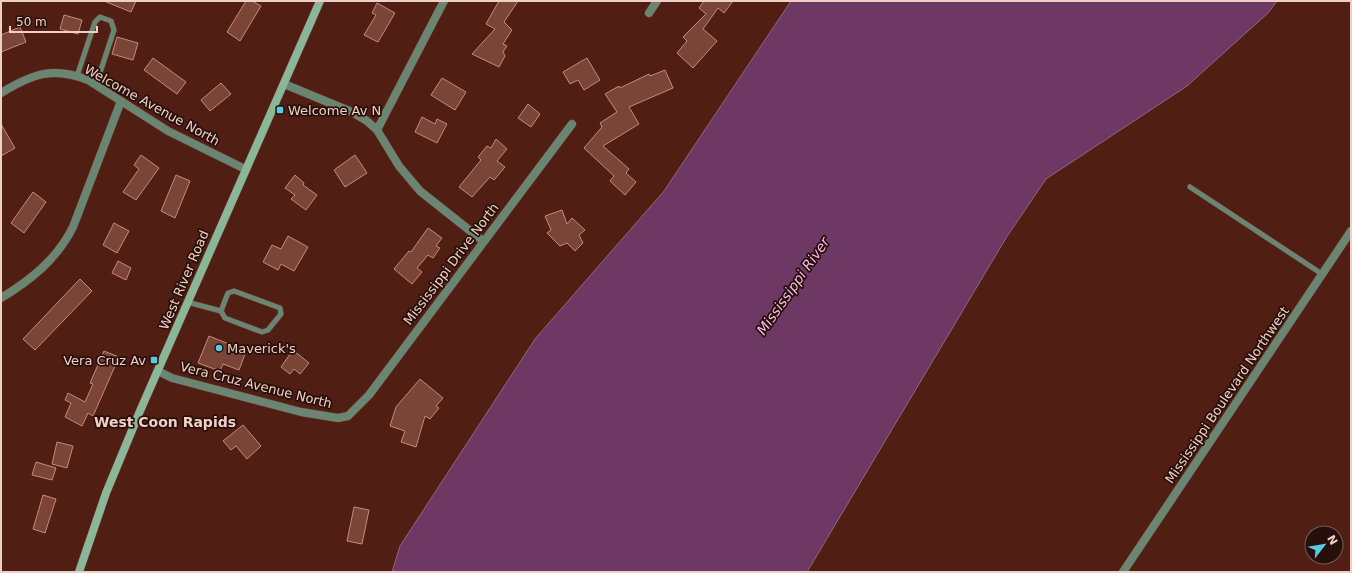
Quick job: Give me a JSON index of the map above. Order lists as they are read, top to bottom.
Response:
{
  "streets": {
    "main road": ["West River Road"],
    "street": [
      "Welcome Avenue North",
      "Mississippi Drive North",
      "Vera Cruz Avenue North",
      "Mississippi Boulevard Northwest"
    ]
  },
  "crossings": [
    ["Welcome Avenue North", "West River Road"],
    ["Mississippi Drive North", "Vera Cruz Avenue North"],
    ["West River Road", "Vera Cruz Avenue North"]
  ],
  "districts": ["West Coon Rapids"],
  "water": ["Mississippi River"],
  "places": {
    "transit": ["Welcome Av N", "Vera Cruz Av"],
    "other": ["Maverick's"]
  },
  "scale_bar": "50 m",
  "north": "top right"
}
